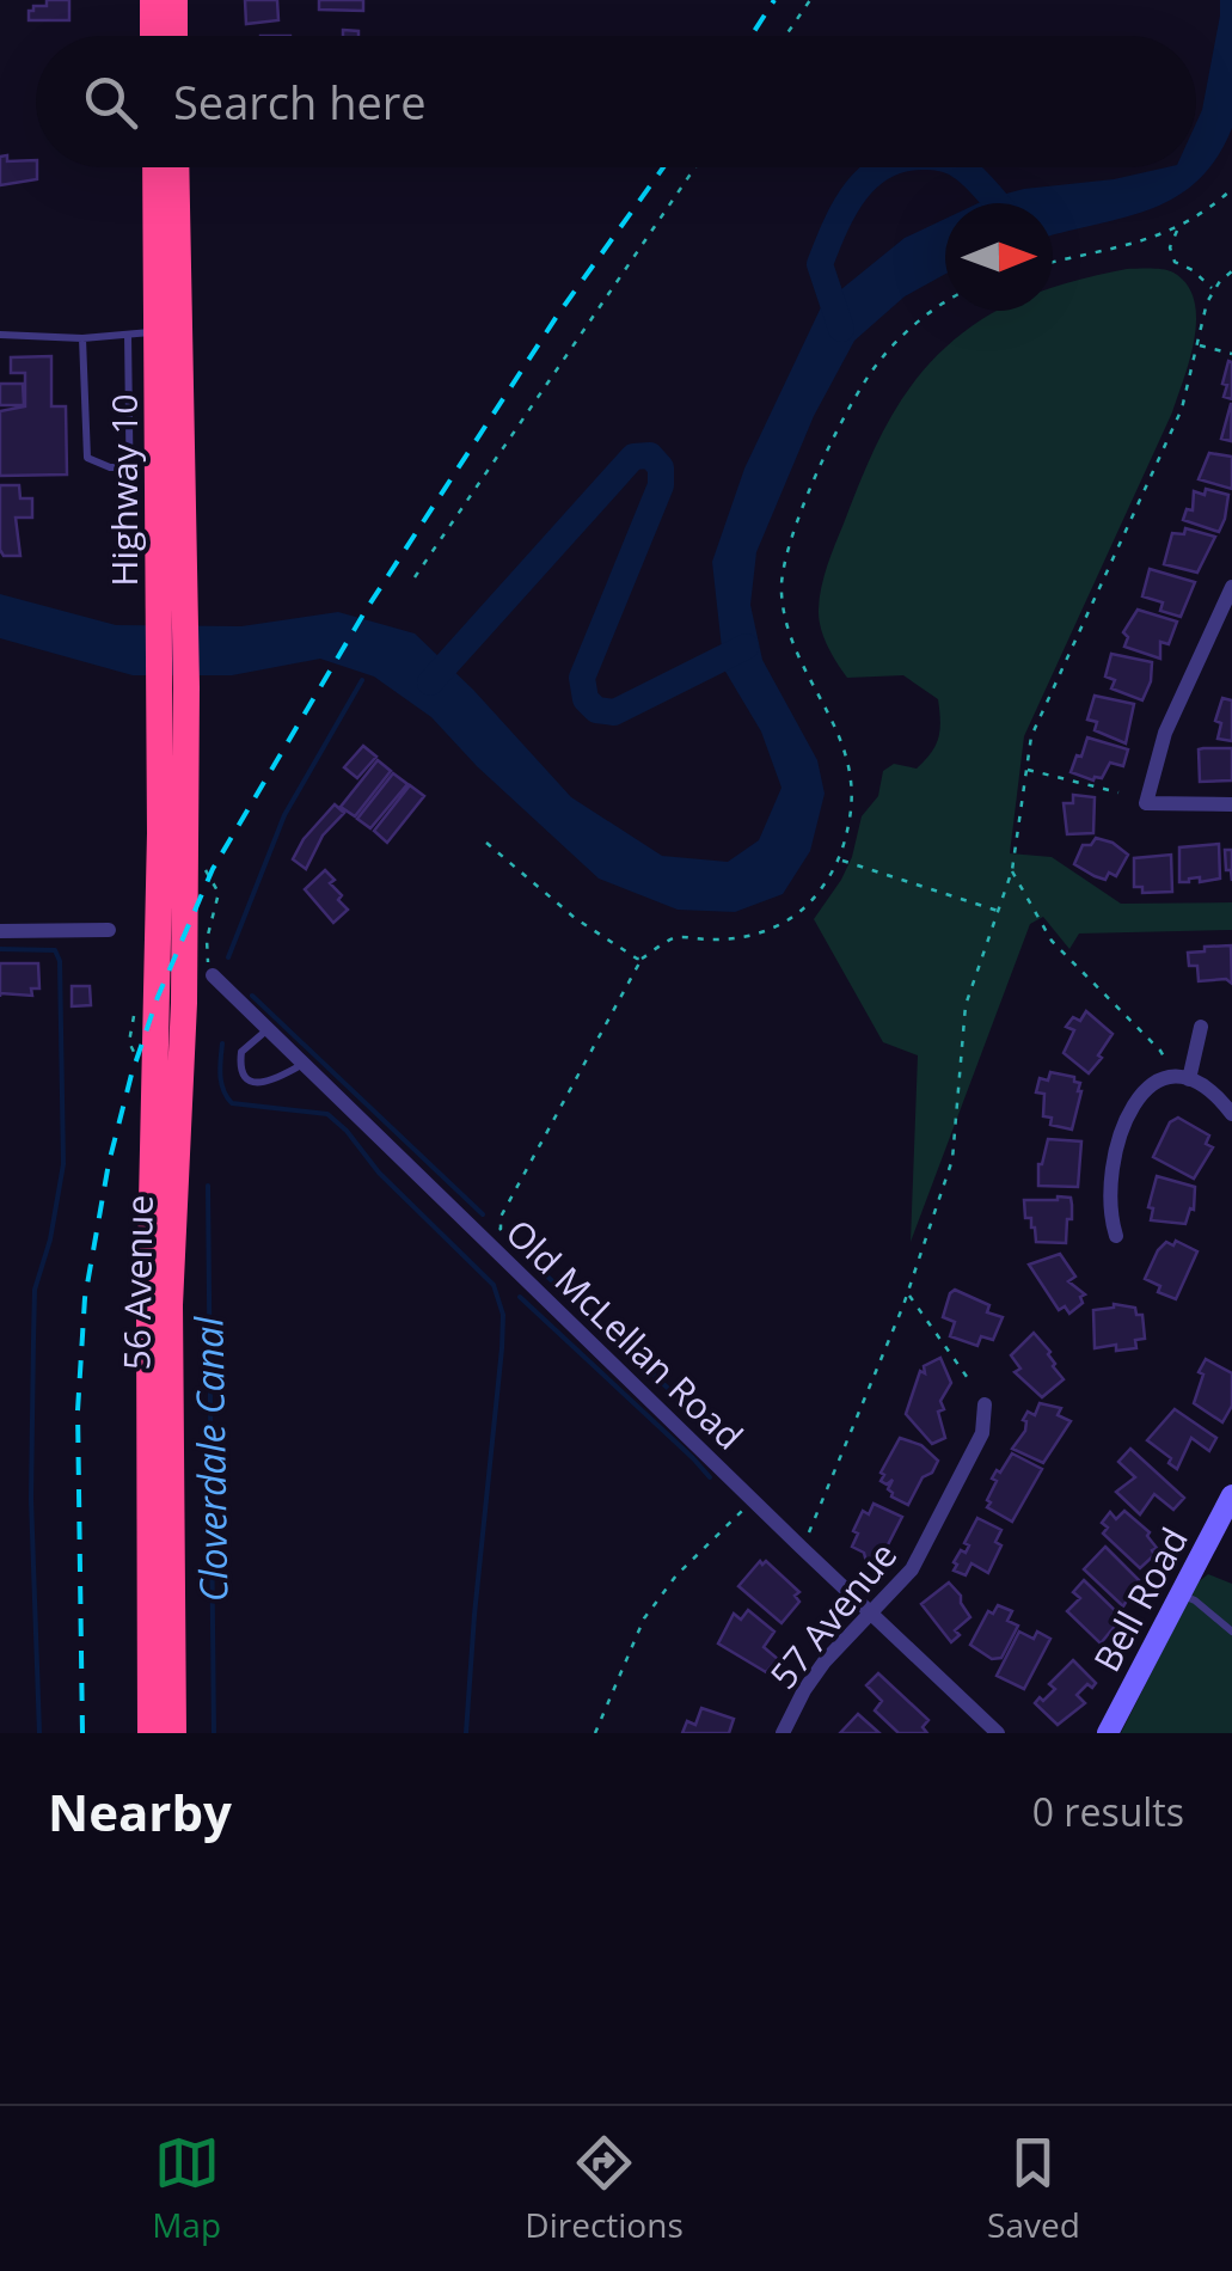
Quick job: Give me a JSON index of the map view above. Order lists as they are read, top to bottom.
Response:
{
  "streets": {
    "highway": ["Highway 10", "56 Avenue"],
    "street": ["Old McLellan Road", "Bell Road", "57 Avenue"]
  },
  "crossings": [
    ["Highway 10", "56 Avenue"],
    ["Old McLellan Road", "57 Avenue"]
  ],
  "water": ["Cloverdale Canal"],
  "north": "right",
  "page": {
    "search": "Search here",
    "heading": ["Nearby", "0 results"],
    "nav": ["Map", "Directions", "Saved"]
  }
}
